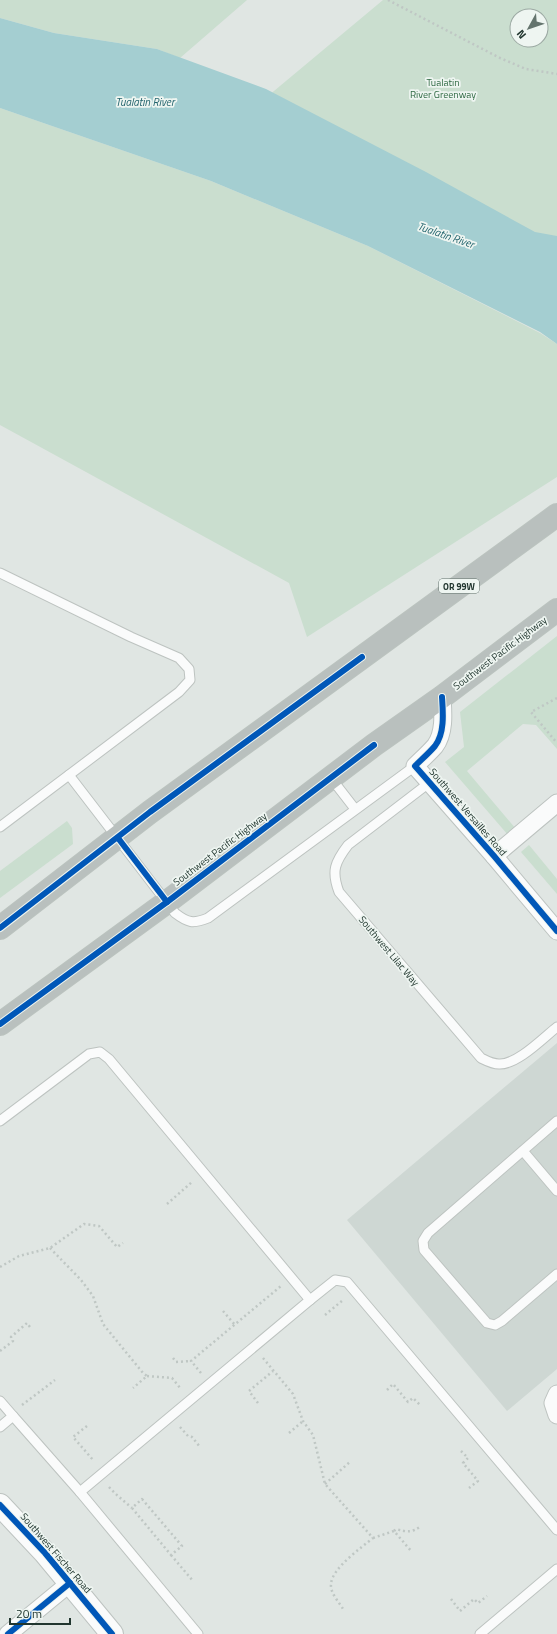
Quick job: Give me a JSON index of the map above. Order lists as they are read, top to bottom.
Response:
{
  "streets": {
    "highway": ["OR 99W", "Southwest Pacific Highway"],
    "street": ["Southwest Versailles Road", "Southwest Fischer Road"],
    "lane": ["Southwest Lilac Way"]
  },
  "crossings": [
    ["Southwest Pacific Highway", "Southwest Versailles Road"],
    ["Southwest Versailles Road", "Southwest Lilac Way"]
  ],
  "water": ["Tualatin River"],
  "parks": ["Tualatin River Greenway"],
  "scale_bar": "20 m",
  "north": "bottom left"
}
